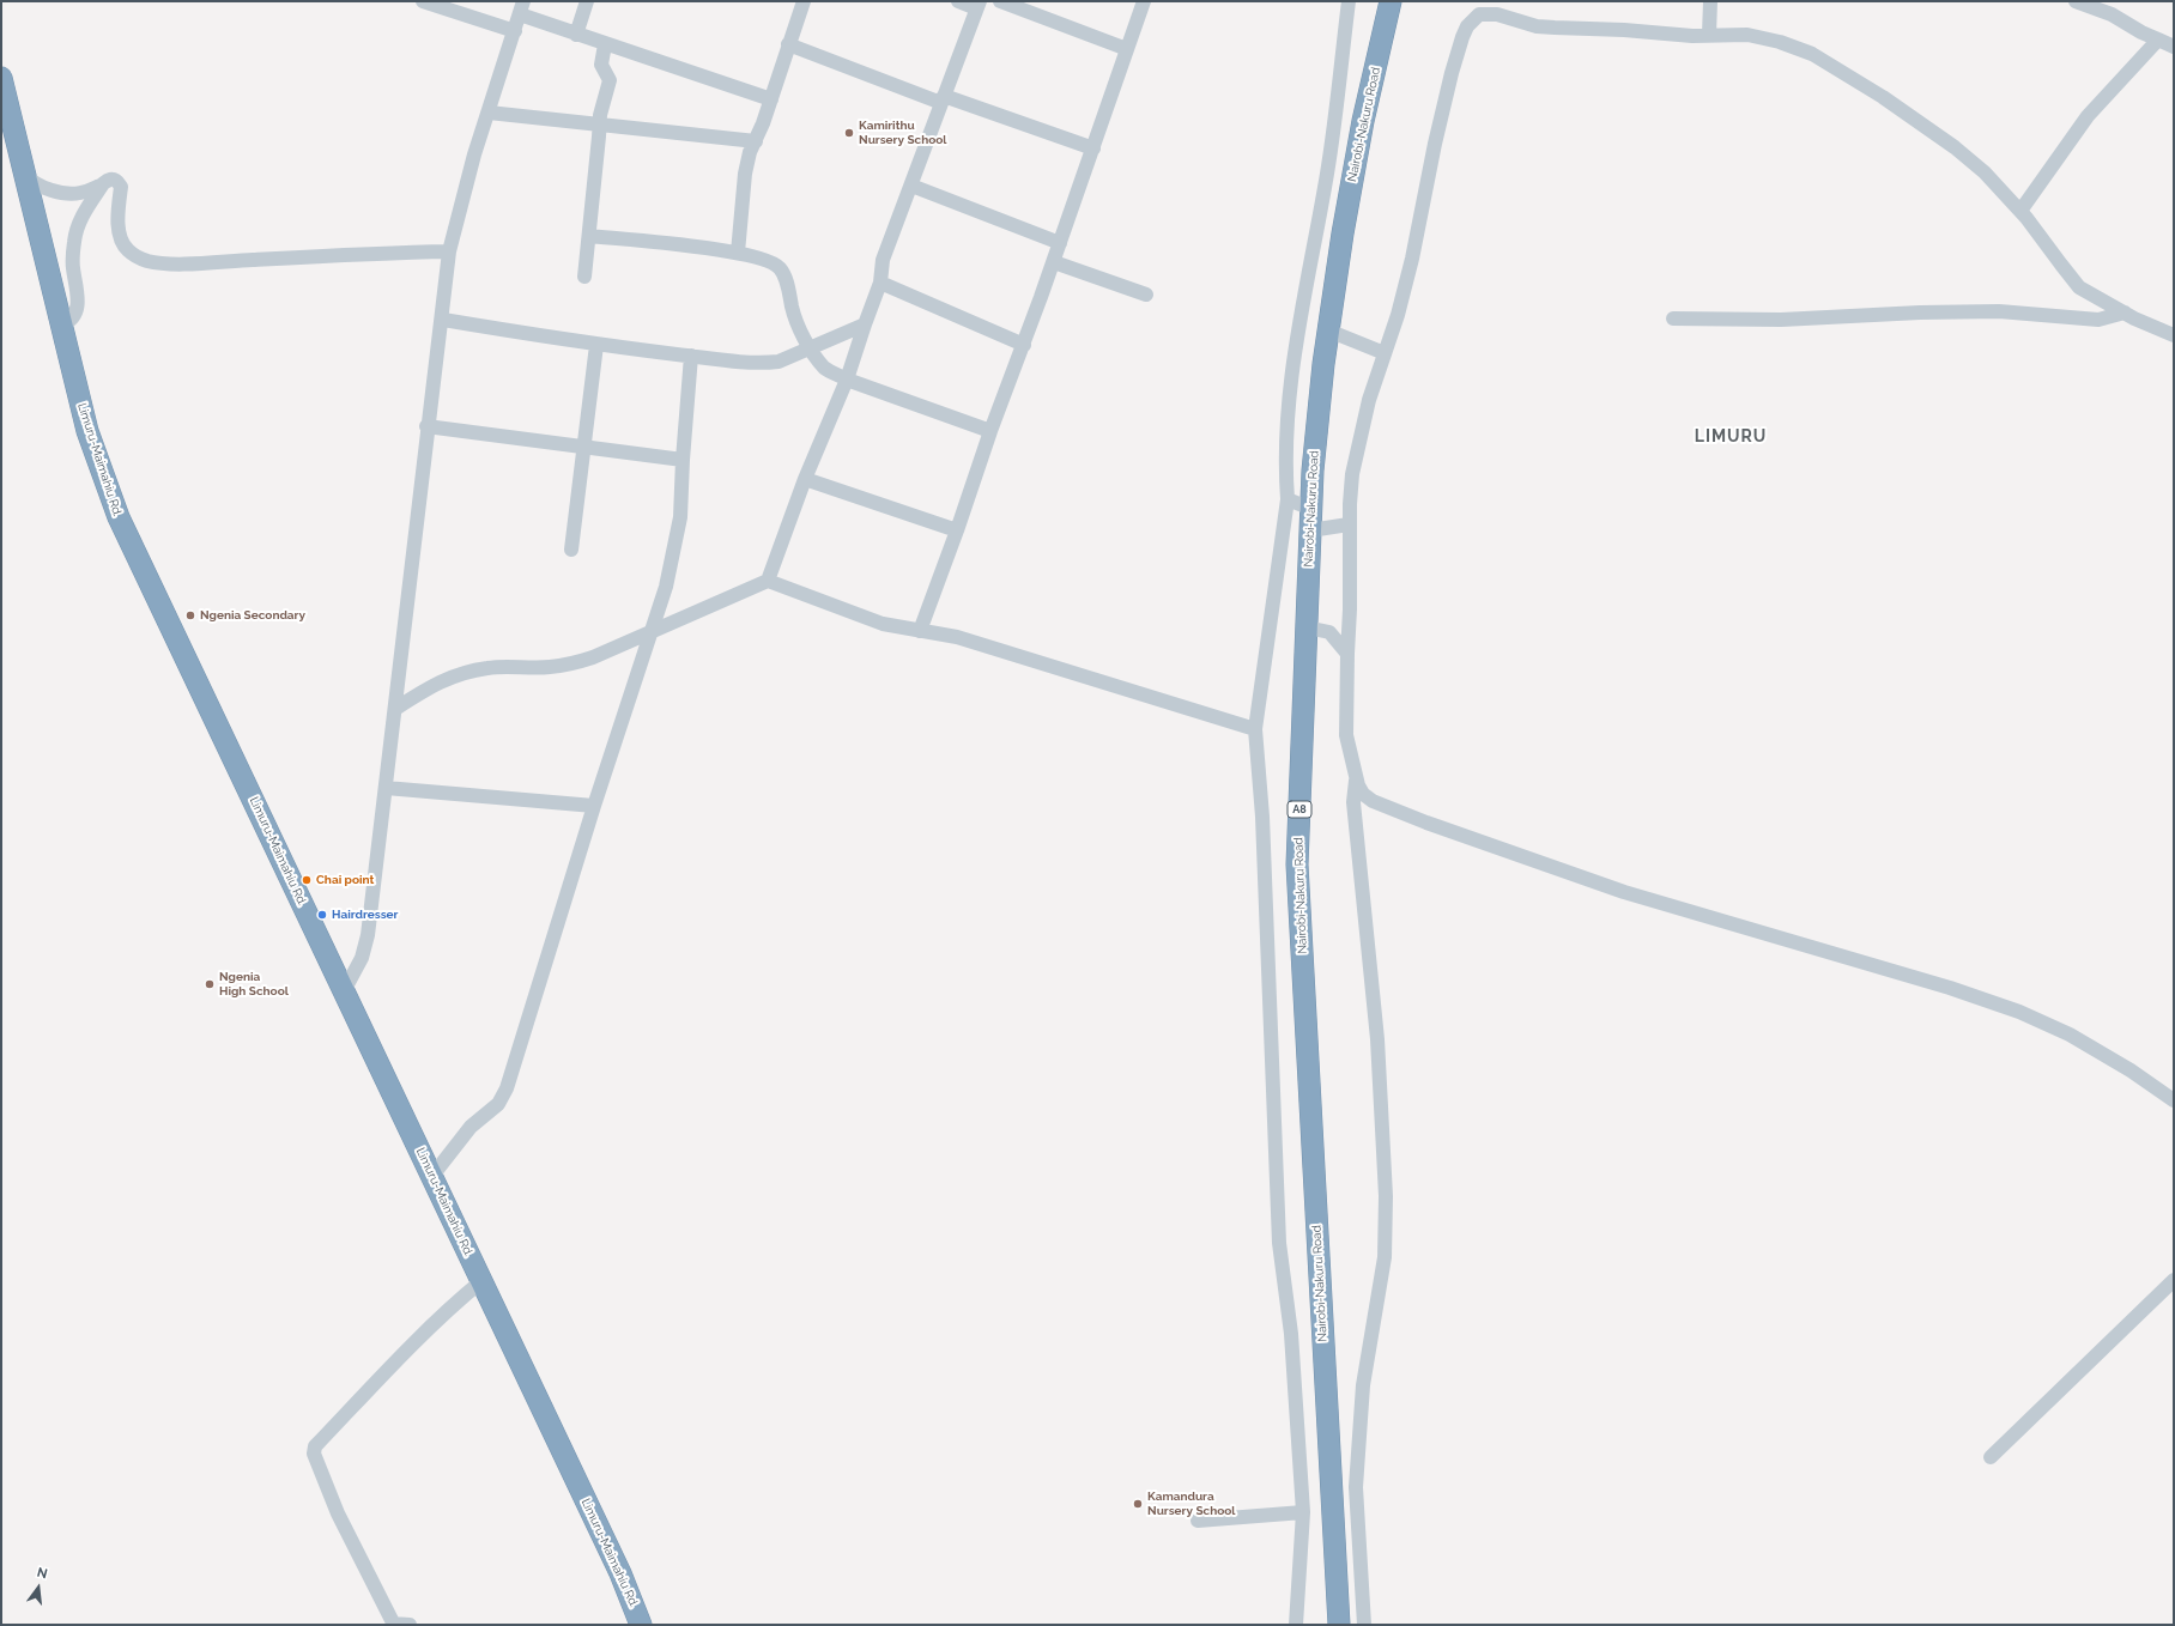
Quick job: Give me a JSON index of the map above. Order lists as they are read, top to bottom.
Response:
{
  "streets": {
    "highway": ["Nairobi-Nakuru Road", "Limuru-Maimahiu Rd.", "A8"]
  },
  "districts": ["LIMURU"],
  "places": [
    "Kamirithu Nursery School",
    "Ngenia Secondary",
    "Chai point",
    "Hairdresser",
    "Ngenia High School",
    "Kamandura Nursery School"
  ],
  "north": "top"
}
